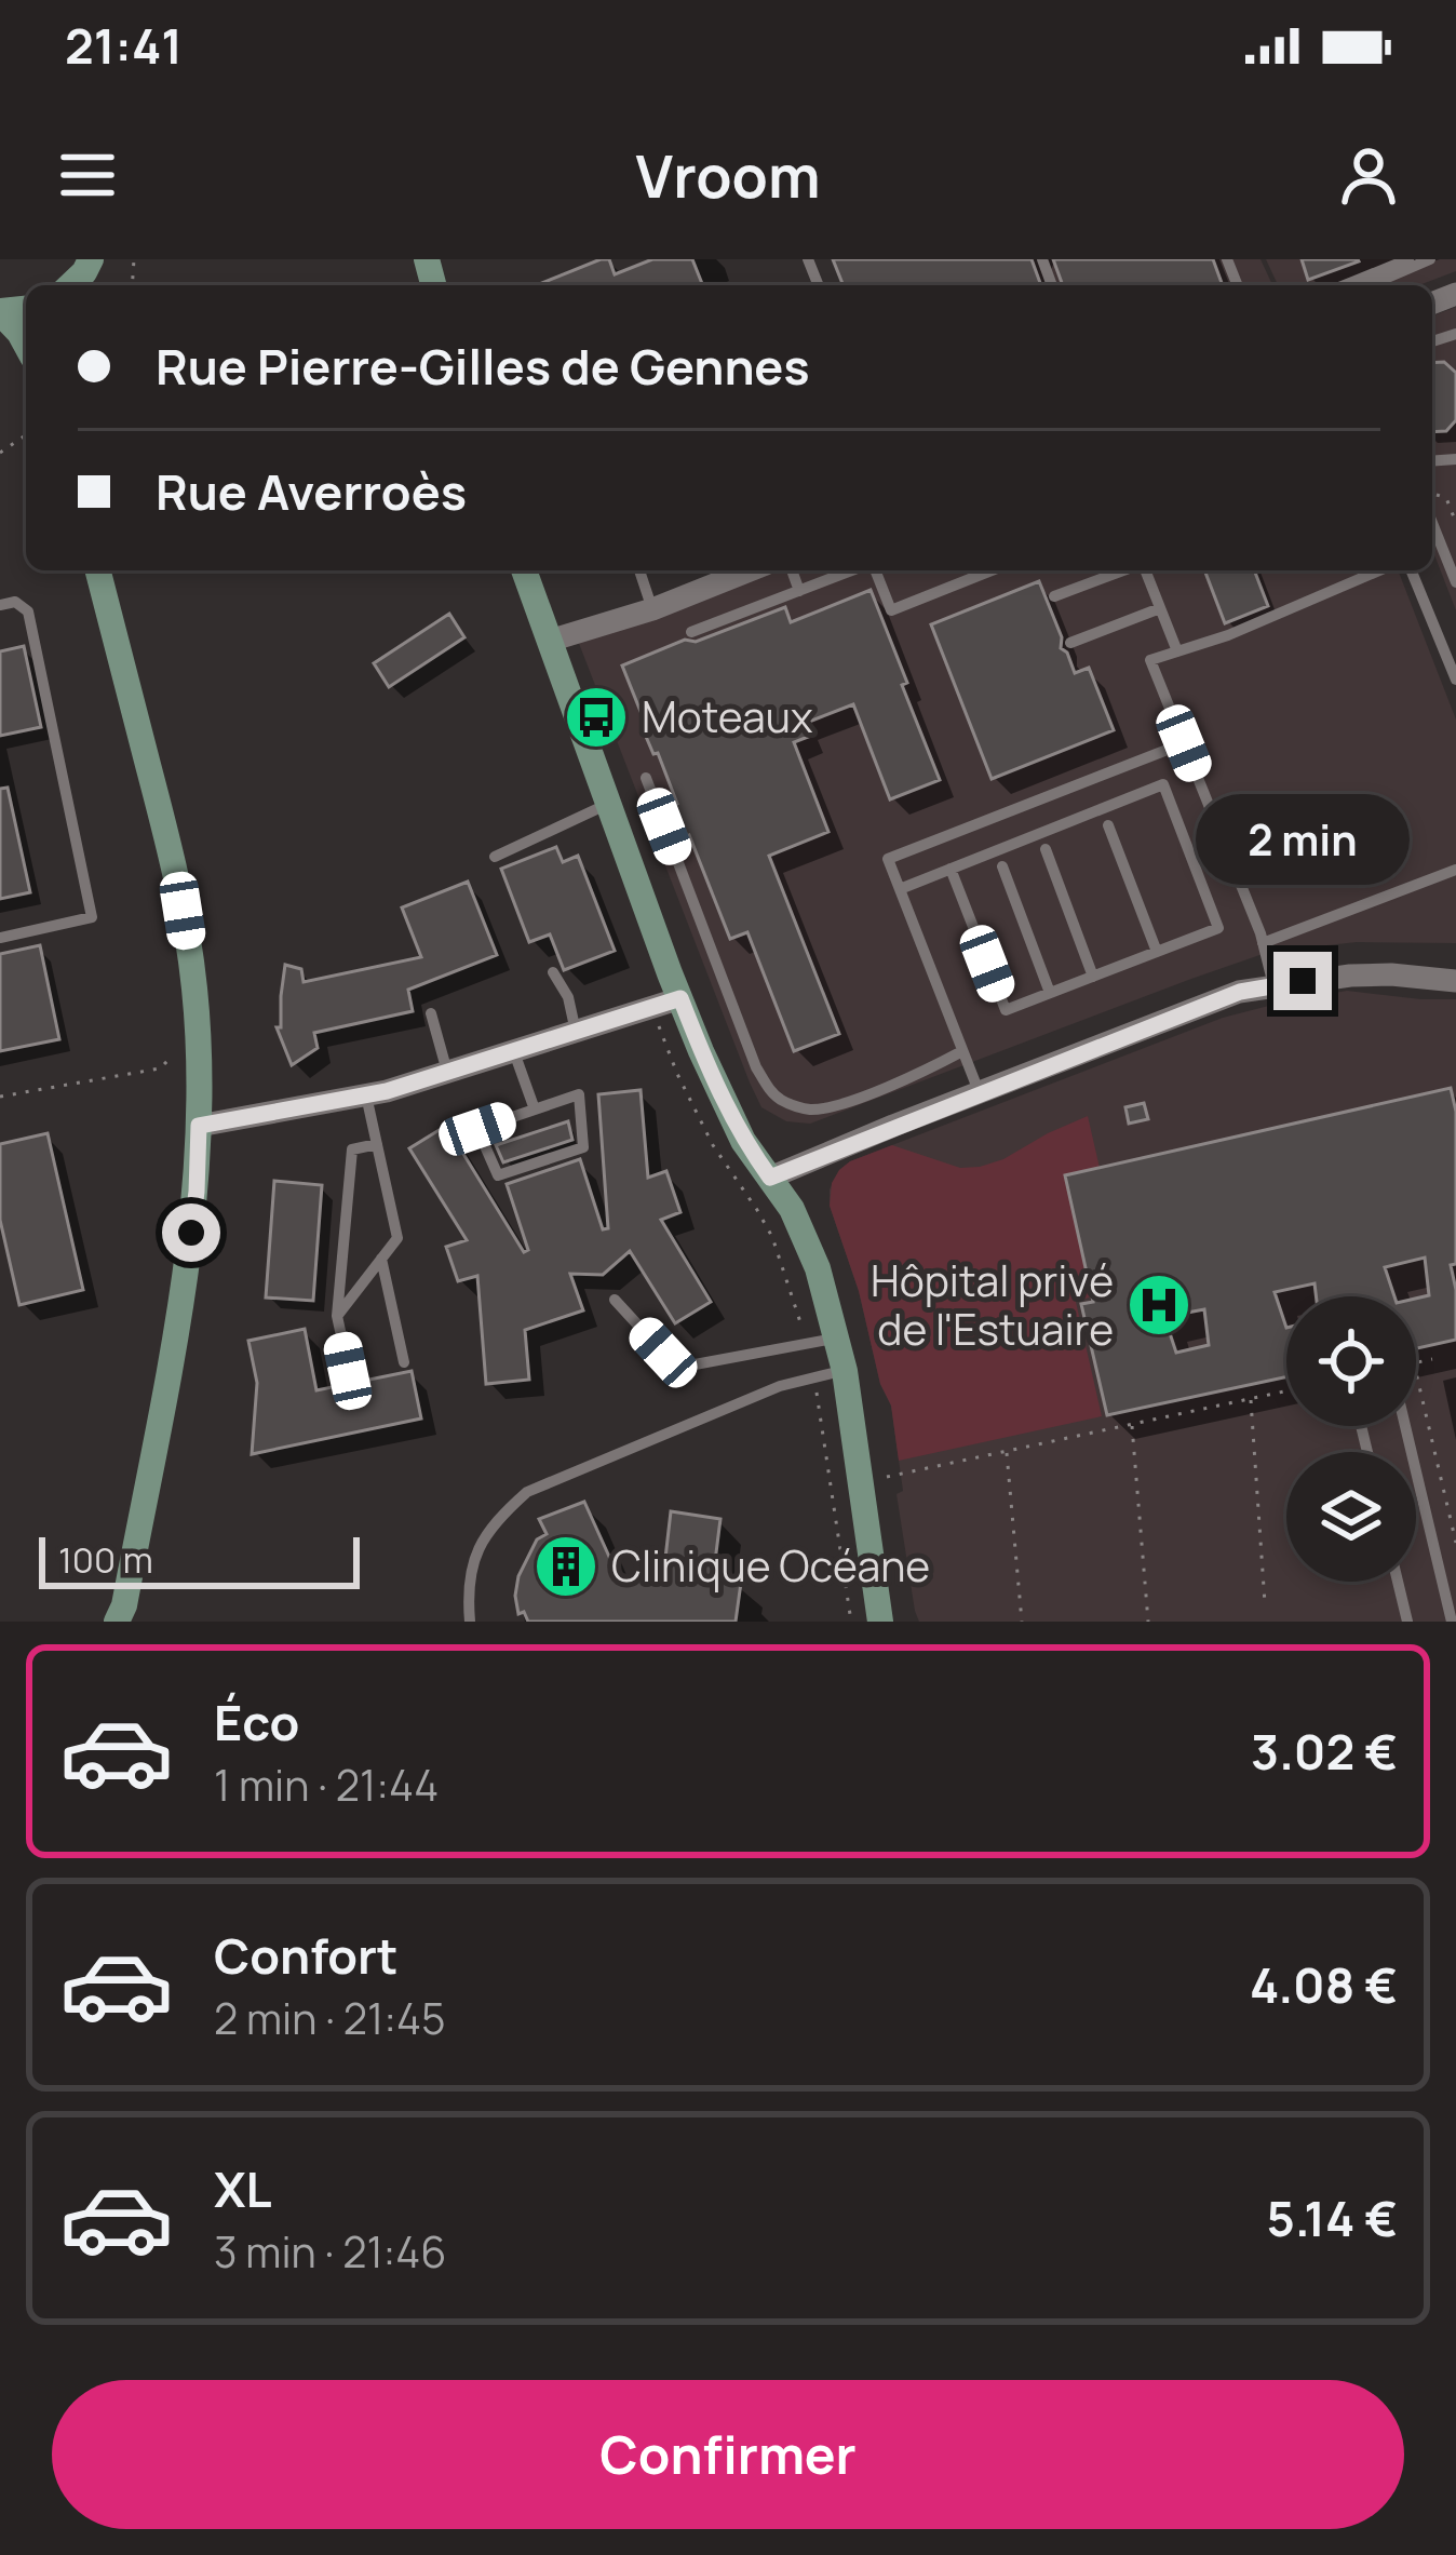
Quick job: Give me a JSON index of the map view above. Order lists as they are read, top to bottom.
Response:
{
  "places": {
    "bus stop": ["Moteaux"],
    "hospital": ["Hôpital privé de l'Estuaire"],
    "building": ["Clinique Océane"]
  },
  "scale_bar": "100 m",
  "page": {
    "status": "21:41",
    "header": "Vroom",
    "banner": ["Rue Pierre-Gilles de Gennes", "Rue Averroès"],
    "bubble": "2 min",
    "scale": "100 m",
    "list": [
      {
        "name": "Éco",
        "note": "1 min · 21:44",
        "value": "3.02 €"
      },
      {
        "name": "Confort",
        "note": "2 min · 21:45",
        "value": "4.08 €"
      },
      {
        "name": "XL",
        "note": "3 min · 21:46",
        "value": "5.14 €"
      }
    ],
    "buttons": "Confirmer"
  }
}
